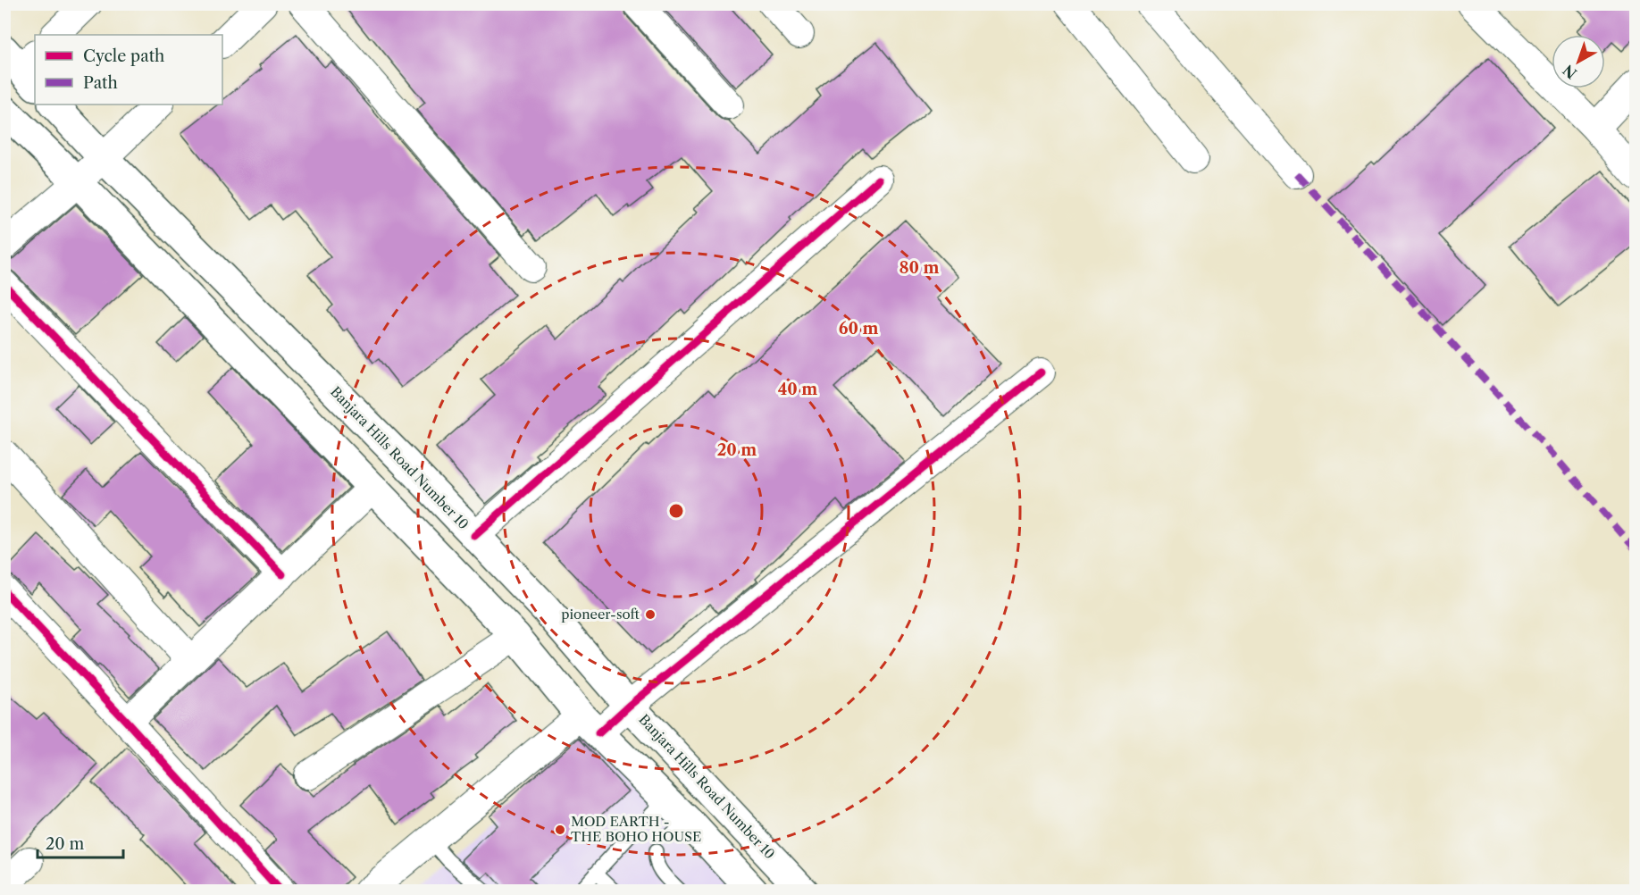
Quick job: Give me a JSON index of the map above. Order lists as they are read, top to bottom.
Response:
{
  "streets": {
    "main road": ["Banjara Hills Road Number 10"]
  },
  "places": ["pioneer-soft", "MOD EARTH - THE BOHO HOUSE"],
  "legend": ["Cycle path", "Path"],
  "scale_bar": "20 m",
  "north": "bottom left",
  "rings": [
    "80 m",
    "60 m",
    "40 m",
    "20 m"
  ]
}
